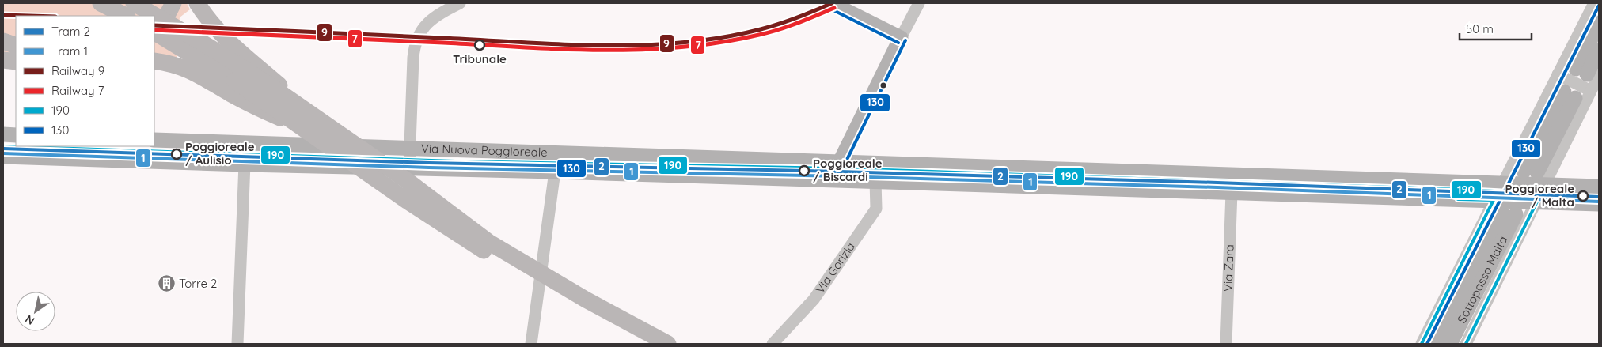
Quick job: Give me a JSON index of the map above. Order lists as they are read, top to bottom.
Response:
{
  "streets": {
    "main road": ["Via Nuova Poggioreale", "Sottopasso Malta"],
    "street": ["Via Gorizia", "Via Zara"]
  },
  "crossings": [
    ["Via Nuova Poggioreale", "Via Gorizia"],
    ["Via Nuova Poggioreale", "Via Zara"]
  ],
  "places": {
    "other": [
      "Tribunale",
      "Poggioreale / Aulisio",
      "Poggioreale / Biscardi",
      "Poggioreale / Malta"
    ],
    "building": ["Torre 2"]
  },
  "lines": [
    "rail line 9",
    "transit line 130",
    "rail line 7",
    "transit line 190",
    "tram line 2",
    "tram line 1"
  ],
  "legend": [
    "Tram 2",
    "Tram 1",
    "Railway 9",
    "Railway 7",
    "190",
    "130"
  ],
  "scale_bar": "50 m",
  "north": "bottom left"
}
